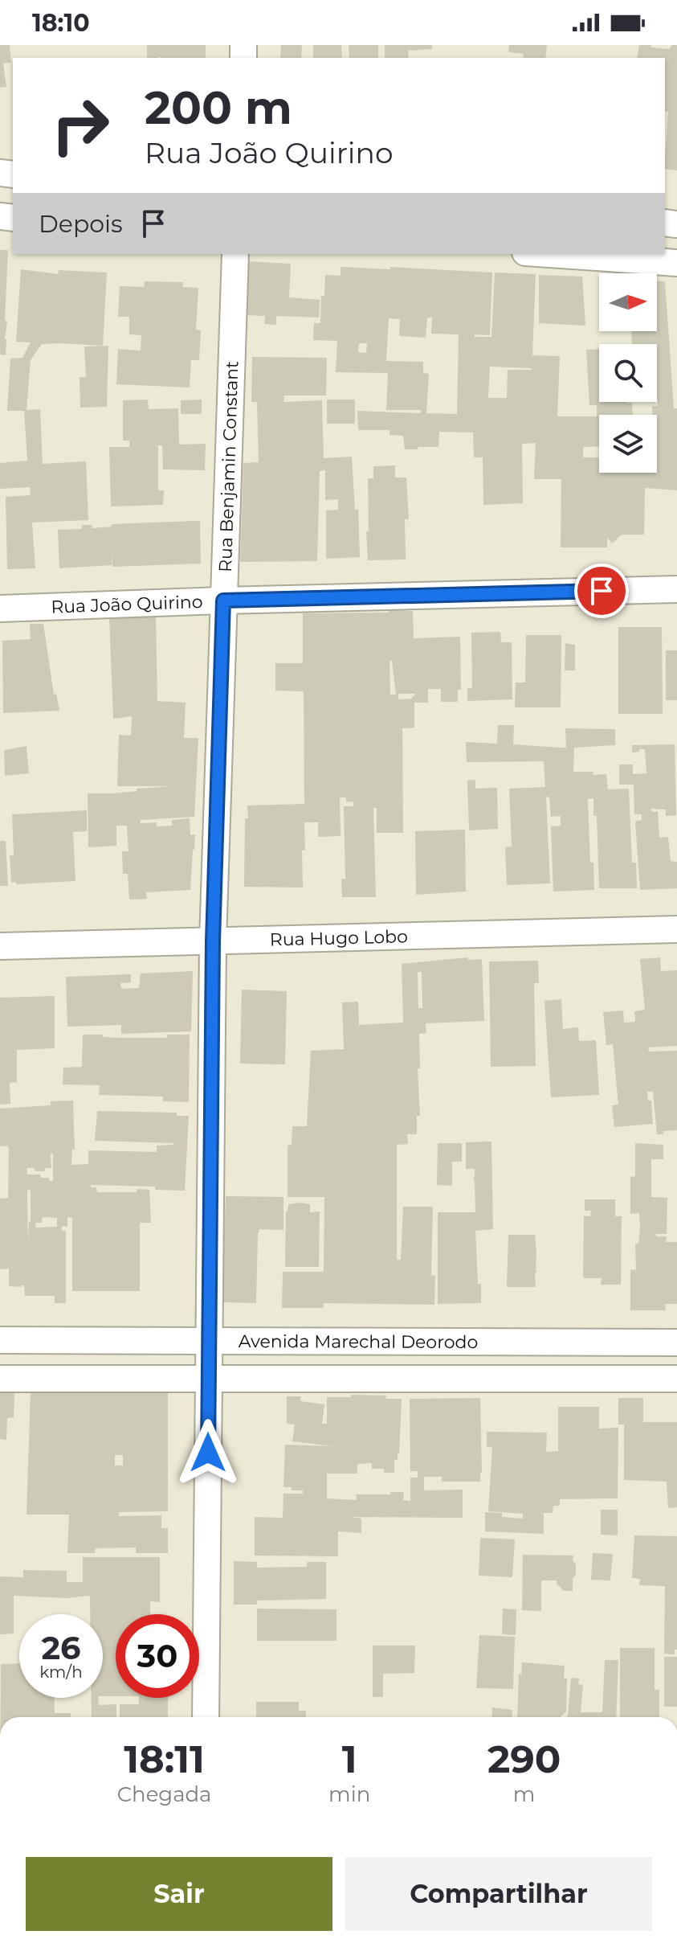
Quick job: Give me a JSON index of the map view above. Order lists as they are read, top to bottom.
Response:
{
  "streets": {
    "street": [
      "Rua Benjamin Constant",
      "Rua João Quirino",
      "Rua Hugo Lobo",
      "Avenida Marechal Deorodo"
    ]
  },
  "crossings": [
    ["Rua Benjamin Constant", "Rua João Quirino"],
    ["Rua Benjamin Constant", "Rua Hugo Lobo"],
    ["Rua Benjamin Constant", "Avenida Marechal Deorodo"]
  ],
  "north": "right",
  "page": {
    "status": "18:10",
    "turn": ["200 m", "Rua João Quirino"],
    "then": "Depois",
    "speed": "26 km/h",
    "limit": "30",
    "eta": [
      "18:11",
      "Chegada",
      "1",
      "min",
      "290",
      "m"
    ],
    "buttons": ["Sair", "Compartilhar"]
  }
}
